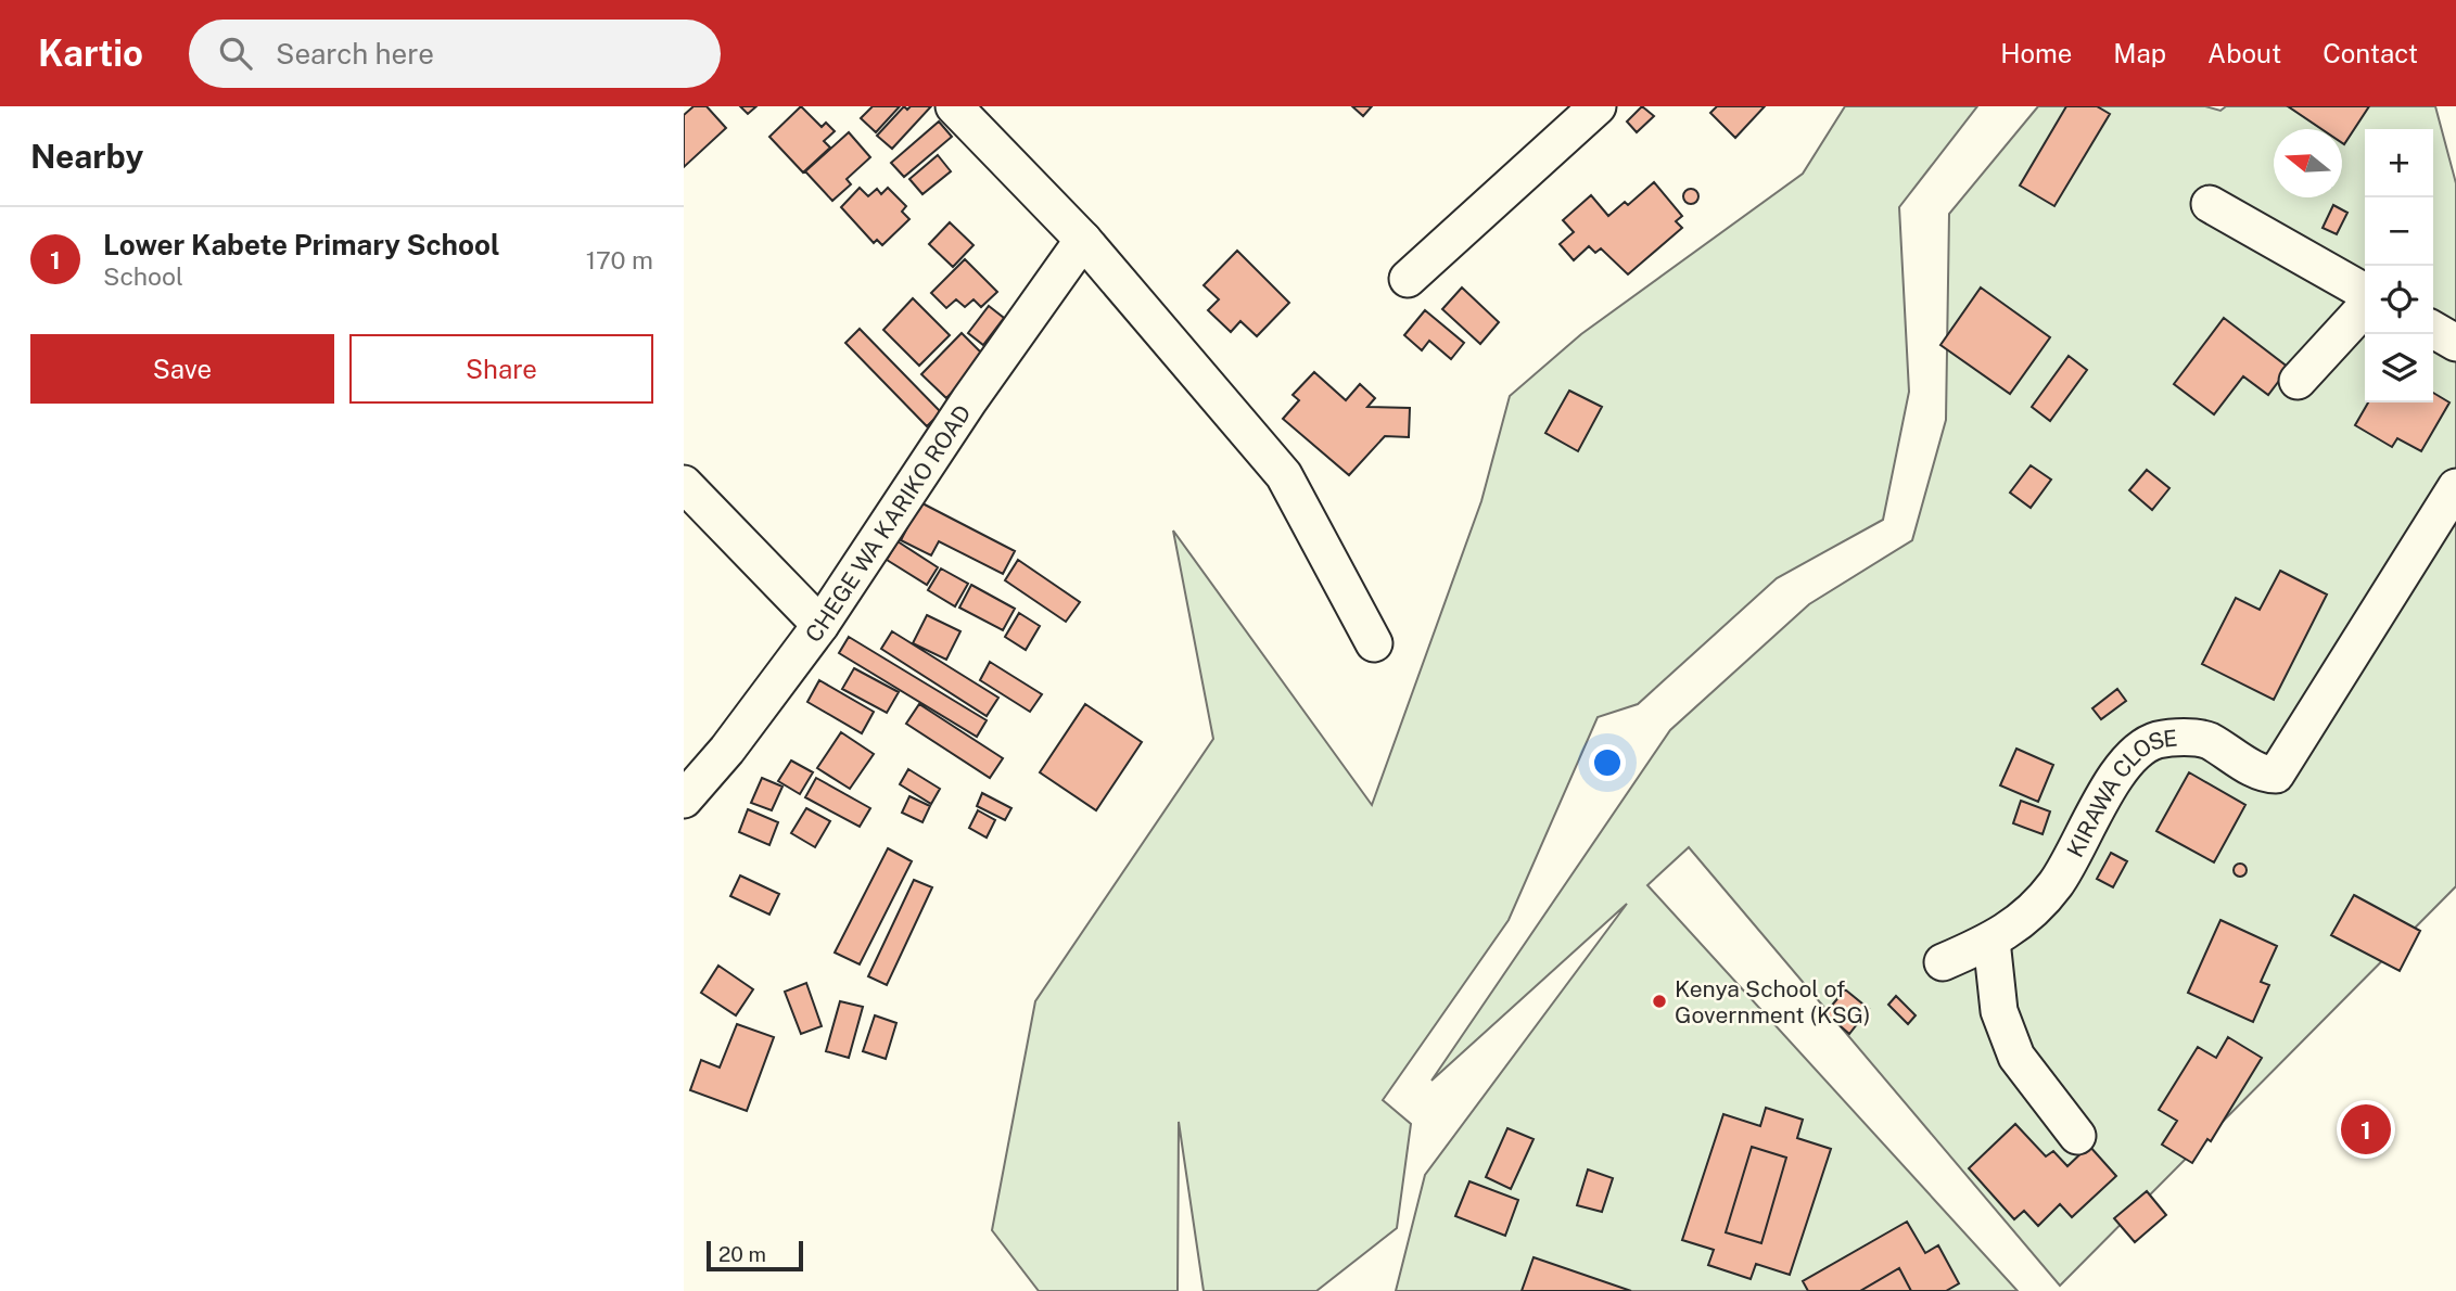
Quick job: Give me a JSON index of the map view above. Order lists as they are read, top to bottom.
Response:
{
  "streets": {
    "street": ["CHEGE WA KARIKO ROAD", "KIRAWA CLOSE"]
  },
  "places": ["Kenya School of Government (KSG)"],
  "scale_bar": "20 m",
  "north": "left",
  "page": {
    "header": "Kartio",
    "search": "Search here",
    "nav": [
      "Home",
      "Map",
      "About",
      "Contact"
    ],
    "heading": "Nearby",
    "map_buttons": ["+", "−"],
    "list": [
      {
        "mark": "1",
        "name": "Lower Kabete Primary School",
        "note": "School",
        "value": "170 m"
      }
    ],
    "buttons": ["Save", "Share"],
    "pins": "1",
    "scale": "20 m"
  }
}
